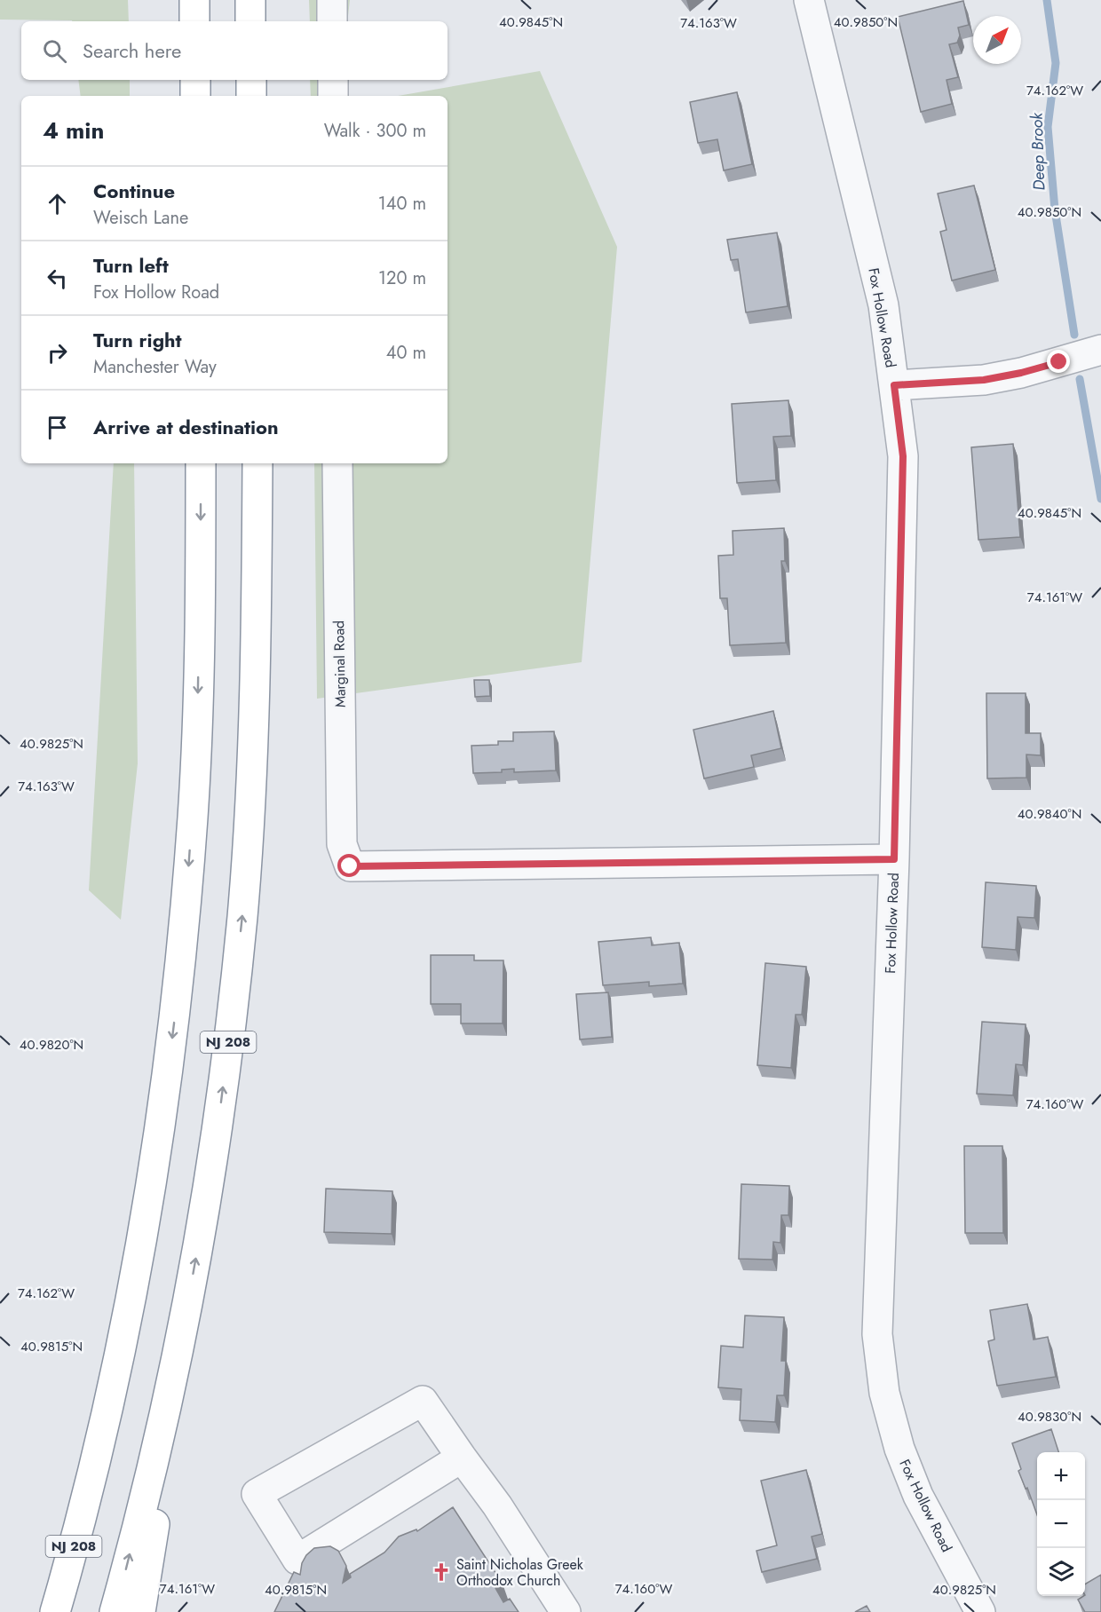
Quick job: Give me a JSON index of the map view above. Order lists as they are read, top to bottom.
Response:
{
  "streets": {
    "highway": ["NJ 208"],
    "street": ["Fox Hollow Road", "Marginal Road"]
  },
  "crossings": [
    ["Fox Hollow Road", "Marginal Road"]
  ],
  "water": ["Deep Brook"],
  "places": {
    "church": ["Saint Nicholas Greek Orthodox Church"]
  },
  "north": "top right",
  "page": {
    "search": "Search here",
    "heading": ["4 min", "Walk · 300 m"],
    "list": [
      ["Continue", "Weisch Lane", "140 m"],
      ["Turn left", "Fox Hollow Road", "120 m"],
      ["Turn right", "Manchester Way", "40 m"],
      "Arrive at destination"
    ],
    "map_buttons": ["+", "−"]
  },
  "coordinates": [
    "40.9845°N",
    "40.9850°N",
    "74.163°W",
    "74.162°W",
    "74.161°W",
    "40.9825°N",
    "40.9840°N",
    "40.9820°N",
    "74.160°W",
    "40.9815°N",
    "40.9830°N"
  ]
}
